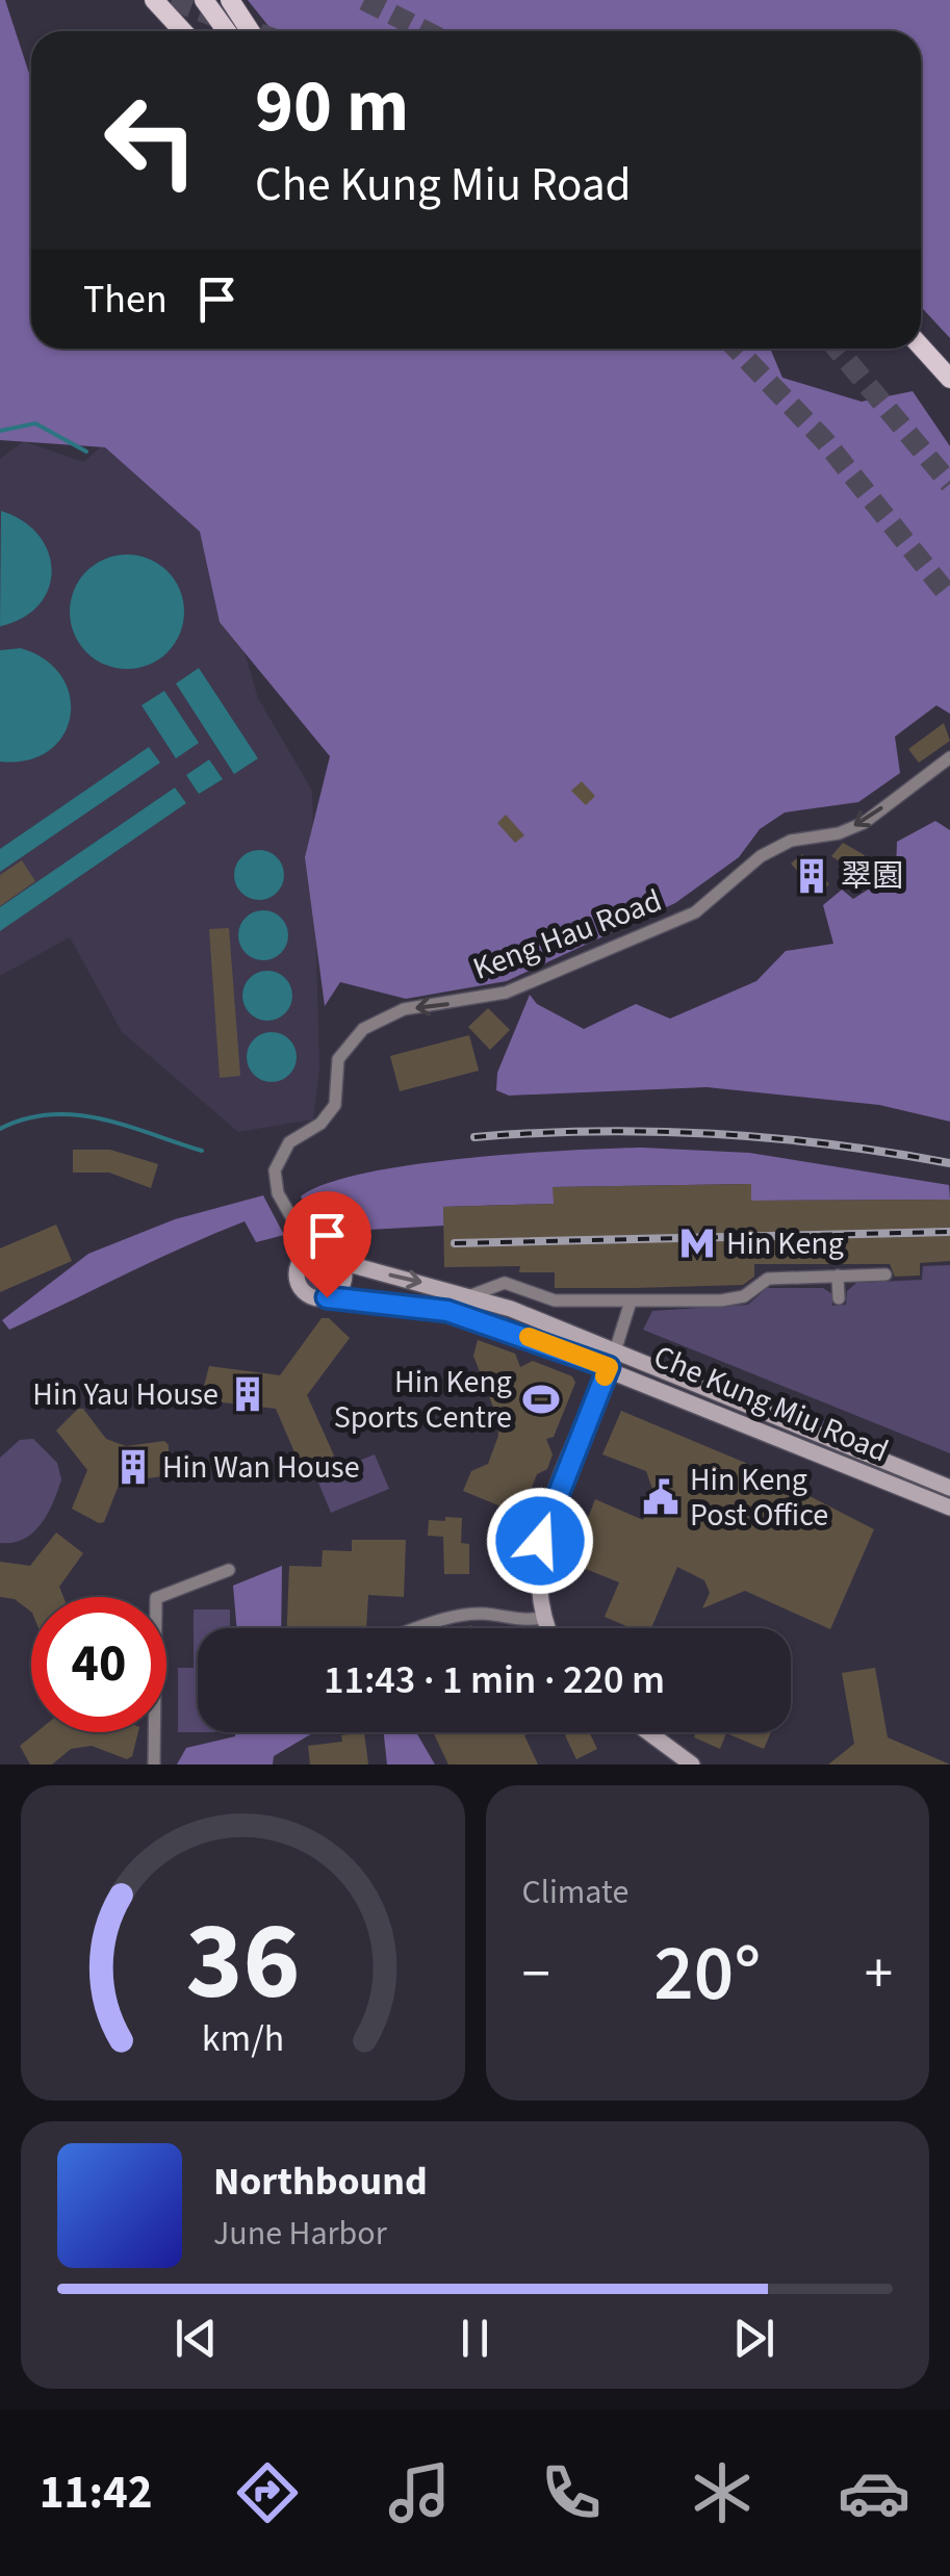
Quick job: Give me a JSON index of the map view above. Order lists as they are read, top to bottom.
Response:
{
  "streets": {
    "street": ["Keng Hau Road", "Che Kung Miu Road"]
  },
  "crossings": [
    ["Keng Hau Road", "Che Kung Miu Road"]
  ],
  "one_way": ["Keng Hau Road"],
  "places": {
    "building": ["翠園", "Hin Yau House", "Hin Wan House"],
    "metro station": ["Hin Keng"],
    "sports": ["Hin Keng Sports Centre"],
    "public building": ["Hin Keng Post Office"]
  },
  "page": {
    "turn": ["90 m", "Che Kung Miu Road"],
    "then": "Then",
    "limit": "40",
    "trip": "11:43 · 1 min · 220 m",
    "tile": "Climate",
    "heat": ["−", "20°", "+"],
    "song": ["Northbound", "June Harbor"],
    "tabs": "11:42",
    "gauge": ["36", "km/h"]
  }
}
